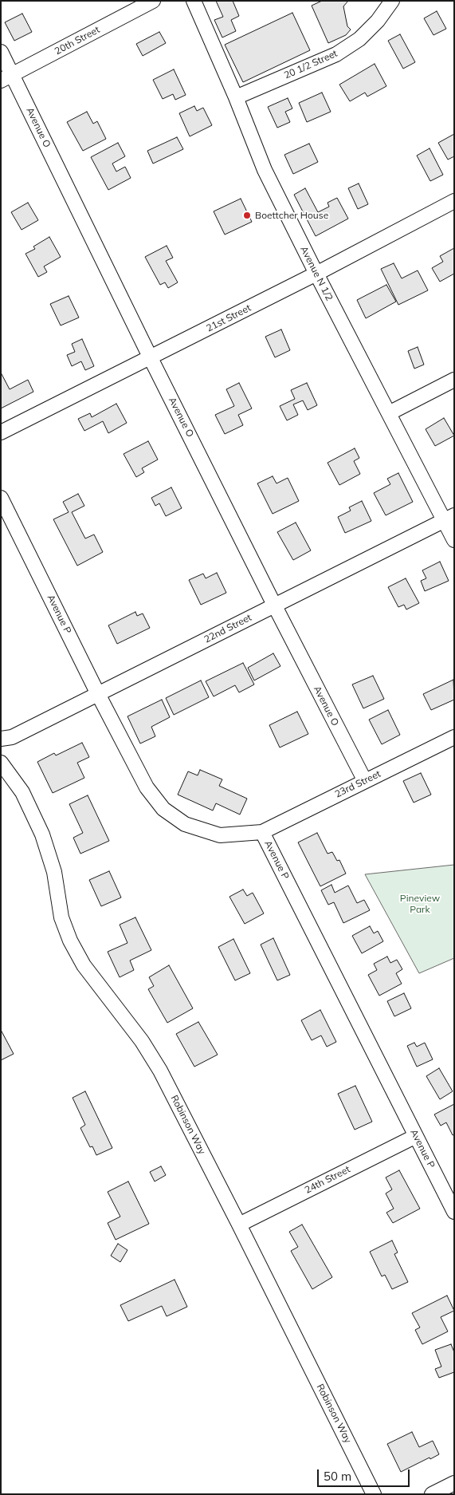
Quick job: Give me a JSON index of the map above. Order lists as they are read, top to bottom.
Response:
{
  "streets": {
    "street": [
      "20th Street",
      "20 1/2 Street",
      "Avenue O",
      "Avenue N 1/2",
      "21st Street",
      "Avenue P",
      "22nd Street",
      "23rd Street",
      "Robinson Way",
      "24th Street"
    ]
  },
  "crossings": [
    ["20th Street", "Avenue O"],
    ["20 1/2 Street", "Avenue N 1/2"],
    ["Avenue O", "21st Street"],
    ["Avenue O", "22nd Street"],
    ["Avenue O", "23rd Street"],
    ["Avenue N 1/2", "21st Street"],
    ["Avenue N 1/2", "22nd Street"],
    ["Avenue P", "22nd Street"],
    ["Avenue P", "23rd Street"],
    ["Avenue P", "24th Street"],
    ["Robinson Way", "24th Street"]
  ],
  "parks": ["Pineview Park"],
  "places": ["Boettcher House"],
  "scale_bar": "50 m"
}
